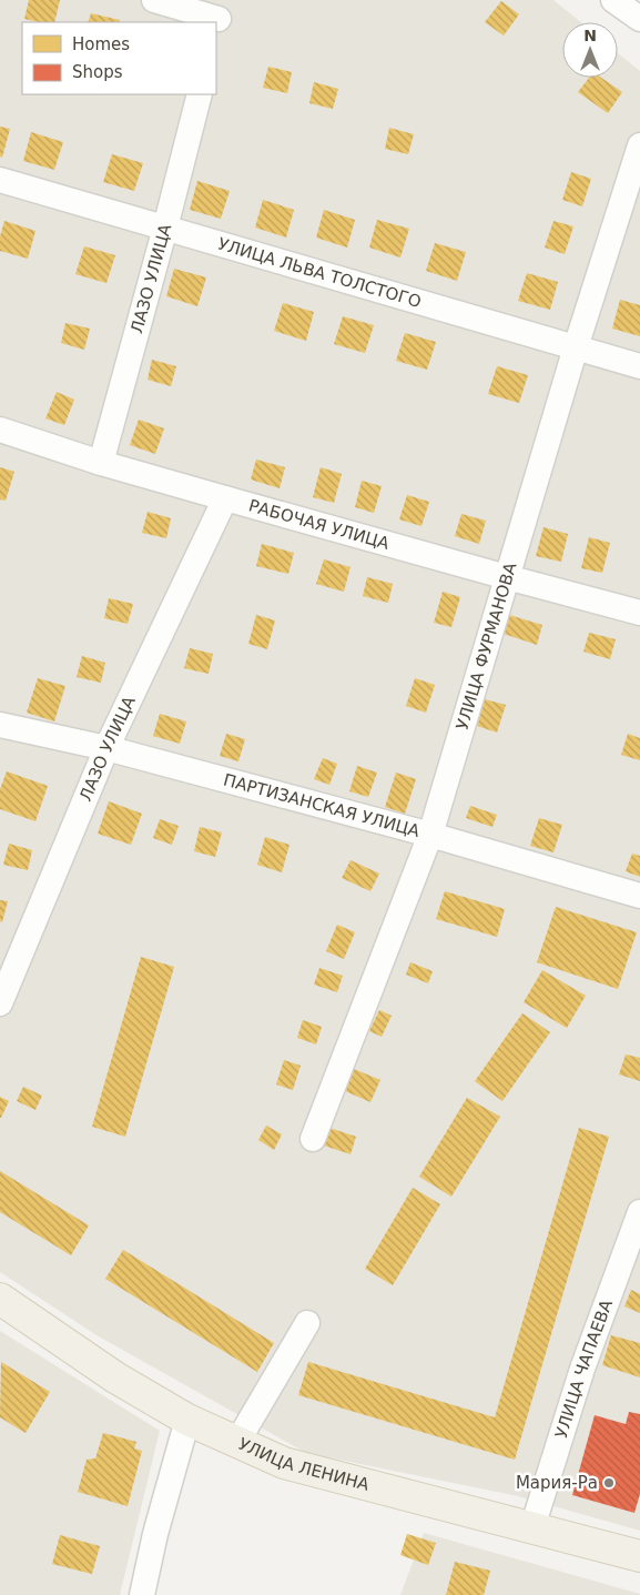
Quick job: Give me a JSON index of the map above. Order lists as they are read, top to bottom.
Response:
{
  "streets": {
    "main road": ["УЛИЦА ЛЕНИНА"],
    "street": [
      "УЛИЦА ЛЬВА ТОЛСТОГО",
      "ЛАЗО УЛИЦА",
      "РАБОЧАЯ УЛИЦА",
      "УЛИЦА ФУРМАНОВА",
      "ПАРТИЗАНСКАЯ УЛИЦА",
      "УЛИЦА ЧАПАЕВА"
    ]
  },
  "crossings": [
    ["УЛИЦА ЛЬВА ТОЛСТОГО", "ЛАЗО УЛИЦА"],
    ["УЛИЦА ЛЬВА ТОЛСТОГО", "УЛИЦА ФУРМАНОВА"],
    ["ЛАЗО УЛИЦА", "РАБОЧАЯ УЛИЦА"],
    ["ЛАЗО УЛИЦА", "ПАРТИЗАНСКАЯ УЛИЦА"],
    ["РАБОЧАЯ УЛИЦА", "УЛИЦА ФУРМАНОВА"],
    ["УЛИЦА ФУРМАНОВА", "ПАРТИЗАНСКАЯ УЛИЦА"],
    ["УЛИЦА ЧАПАЕВА", "УЛИЦА ЛЕНИНА"]
  ],
  "places": ["Мария-Ра"],
  "legend": ["Homes", "Shops"],
  "north": "top"
}
